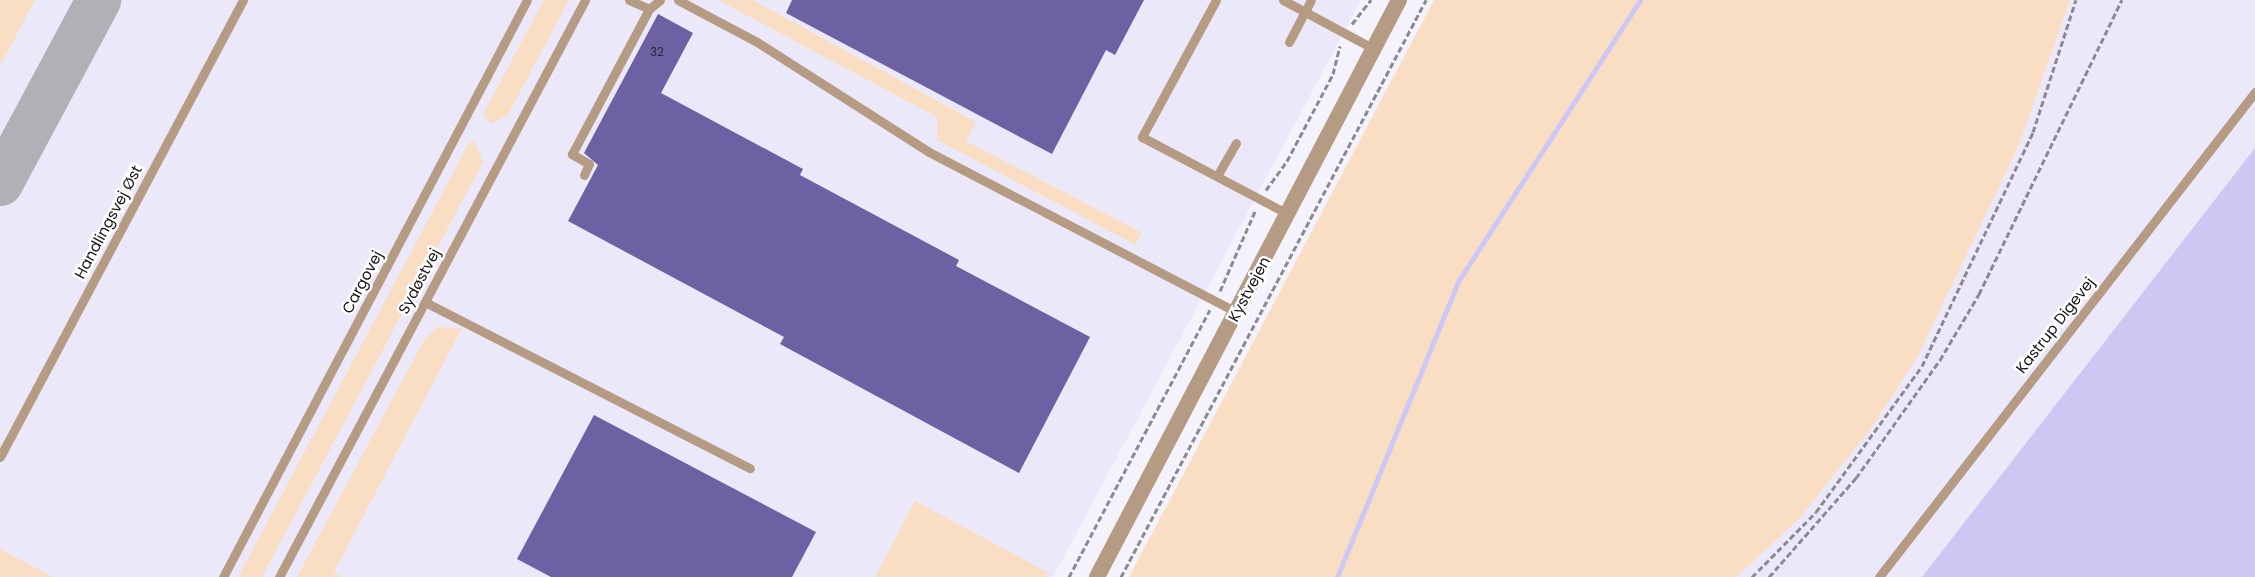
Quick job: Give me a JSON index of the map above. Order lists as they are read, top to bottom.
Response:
{
  "streets": {
    "street": ["Kystvejen"],
    "lane": [
      "Handlingsvej Øst",
      "Sydøstvej",
      "Cargovej",
      "Kastrup Digevej"
    ]
  },
  "house_numbers": ["32"]
}
